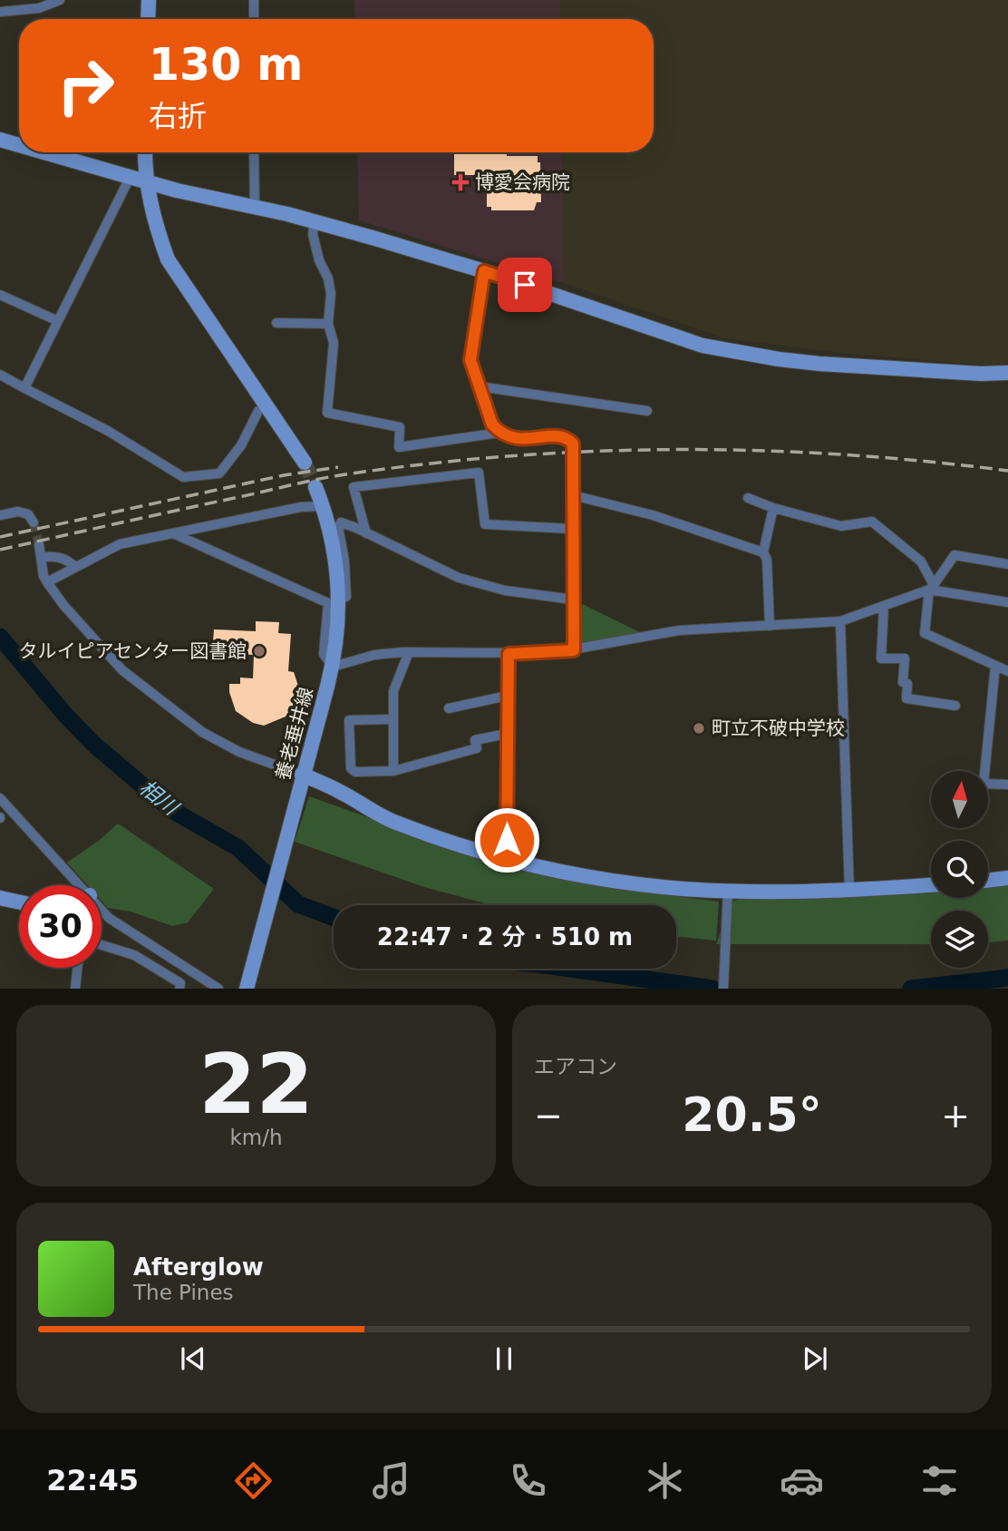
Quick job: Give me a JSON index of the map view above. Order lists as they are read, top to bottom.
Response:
{
  "streets": {
    "street": ["養老垂井線"]
  },
  "water": ["相川"],
  "places": {
    "health": ["博愛会病院"],
    "other": ["タルイピアセンター図書館", "町立不破中学校"]
  },
  "north": "top",
  "page": {
    "turn": ["130 m", "右折"],
    "limit": "30",
    "trip": "22:47 · 2 分 · 510 m",
    "tile": [
      ["22", "km/h"],
      "エアコン"
    ],
    "heat": ["−", "20.5°", "+"],
    "song": ["Afterglow", "The Pines"],
    "tabs": "22:45"
  }
}
